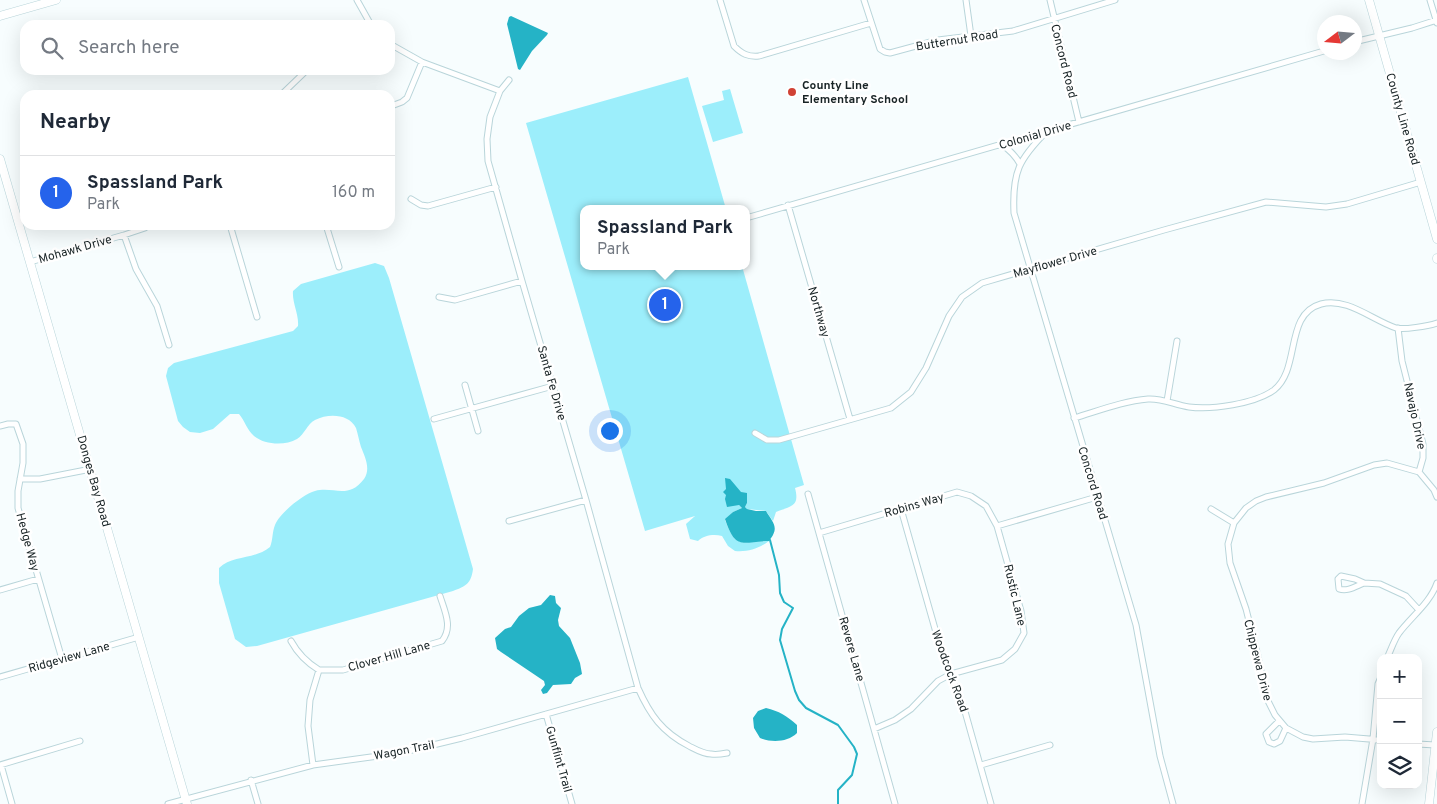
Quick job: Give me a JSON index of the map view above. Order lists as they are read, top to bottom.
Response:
{
  "streets": {
    "street": [
      "Butternut Road",
      "Concord Road",
      "County Line Road",
      "Colonial Drive",
      "Mohawk Drive",
      "Mayflower Drive",
      "Northway",
      "Santa Fe Drive",
      "Navajo Drive",
      "Donges Bay Road",
      "Robins Way",
      "Hedge Way",
      "Rustic Lane",
      "Revere Lane",
      "Clover Hill Lane",
      "Ridgeview Lane",
      "Chippewa Drive",
      "Woodcock Road",
      "Wagon Trail",
      "Gunflint Trail"
    ]
  },
  "crossings": [
    ["Butternut Road", "Concord Road"],
    ["Concord Road", "Colonial Drive"],
    ["Concord Road", "Mayflower Drive"],
    ["County Line Road", "Mayflower Drive"],
    ["Colonial Drive", "Northway"],
    ["Mohawk Drive", "Donges Bay Road"],
    ["Mayflower Drive", "Northway"],
    ["Santa Fe Drive", "Wagon Trail"],
    ["Donges Bay Road", "Ridgeview Lane"],
    ["Donges Bay Road", "Wagon Trail"],
    ["Robins Way", "Rustic Lane"],
    ["Robins Way", "Revere Lane"],
    ["Robins Way", "Woodcock Road"],
    ["Hedge Way", "Ridgeview Lane"],
    ["Rustic Lane", "Revere Lane"],
    ["Rustic Lane", "Woodcock Road"],
    ["Wagon Trail", "Gunflint Trail"]
  ],
  "places": ["County Line Elementary School"],
  "north": "left",
  "page": {
    "search": "Search here",
    "heading": "Nearby",
    "list": [
      {
        "mark": "1",
        "name": "Spassland Park",
        "note": "Park",
        "value": "160 m"
      }
    ],
    "popup": ["Spassland Park", "Park"],
    "pins": "1",
    "map_buttons": ["+", "−"]
  }
}
